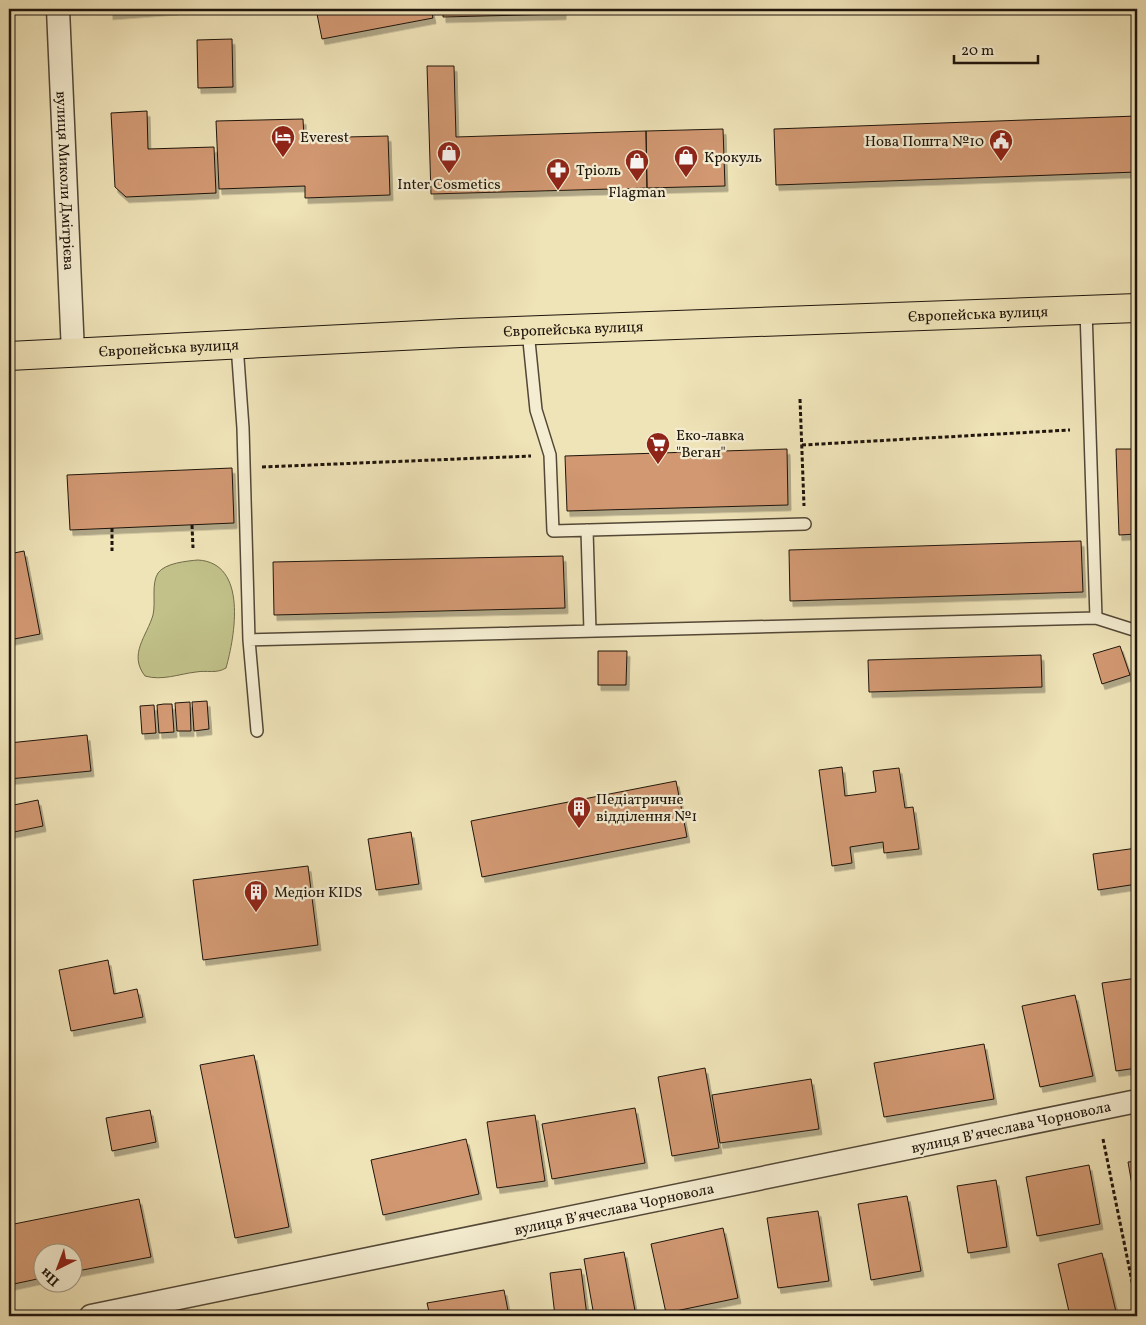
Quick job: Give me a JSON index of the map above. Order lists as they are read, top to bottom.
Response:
{
  "streets": {
    "main road": ["Європейська вулиця"],
    "street": ["вулиця Миколи Дмітрієва", "вулиця Вʼячеслава Чорновола"]
  },
  "crossings": [
    ["вулиця Миколи Дмітрієва", "Європейська вулиця"]
  ],
  "places": {
    "hotel": ["Everest"],
    "public building": ["Нова Пошта №10"],
    "shop": ["Inter Cosmetics", "Крокуль", "Flagman"],
    "pharmacy": ["Тріоль"],
    "supermarket": ["Еко-лавка \"Веган\""],
    "building": ["Педіатричне відділення №1", "Медіон KIDS"]
  },
  "scale_bar": "20 m",
  "north": "bottom left"
}
